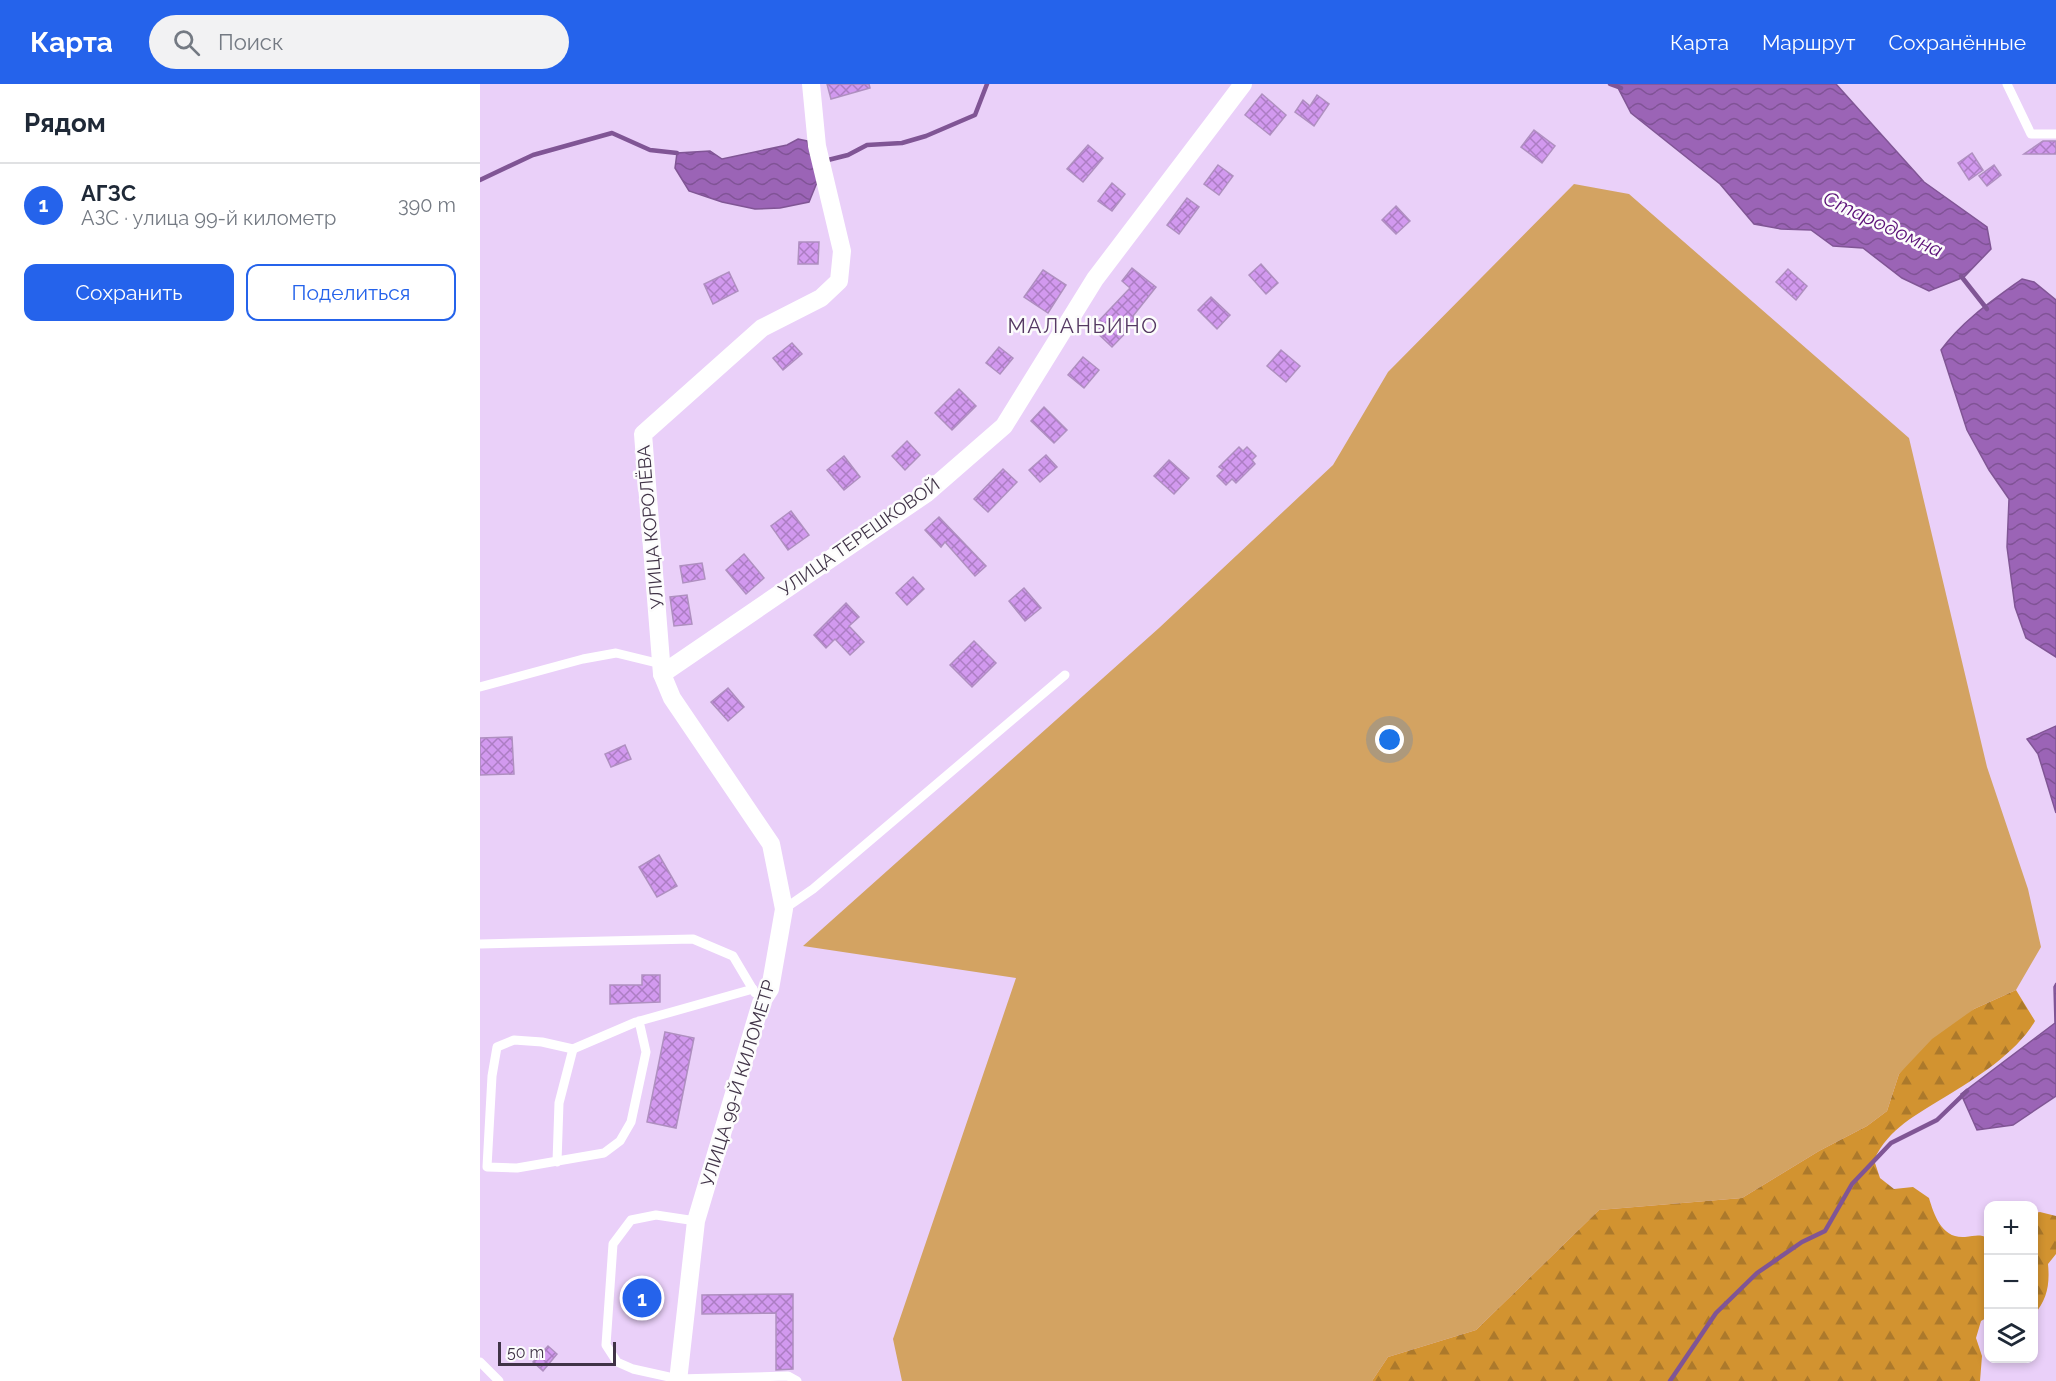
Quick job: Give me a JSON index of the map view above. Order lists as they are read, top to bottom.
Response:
{
  "streets": {
    "street": ["УЛИЦА КОРОЛЁВА", "УЛИЦА ТЕРЕШКОВОЙ", "УЛИЦА 99-Й КИЛОМЕТР"]
  },
  "crossings": [
    ["УЛИЦА КОРОЛЁВА", "УЛИЦА ТЕРЕШКОВОЙ"],
    ["УЛИЦА КОРОЛЁВА", "УЛИЦА 99-Й КИЛОМЕТР"],
    ["УЛИЦА ТЕРЕШКОВОЙ", "УЛИЦА 99-Й КИЛОМЕТР"]
  ],
  "districts": ["МАЛАНЬИНО"],
  "water": ["Стародомна"],
  "scale_bar": "50 m",
  "page": {
    "header": "Карта",
    "search": "Поиск",
    "nav": ["Карта", "Маршрут", "Сохранённые"],
    "heading": "Рядом",
    "list": [
      {
        "mark": "1",
        "name": "АГЗС",
        "note": "АЗС · улица 99-й километр",
        "value": "390 m"
      }
    ],
    "buttons": ["Сохранить", "Поделиться"],
    "map_buttons": ["+", "−"],
    "pins": "1",
    "scale": "50 m"
  }
}
